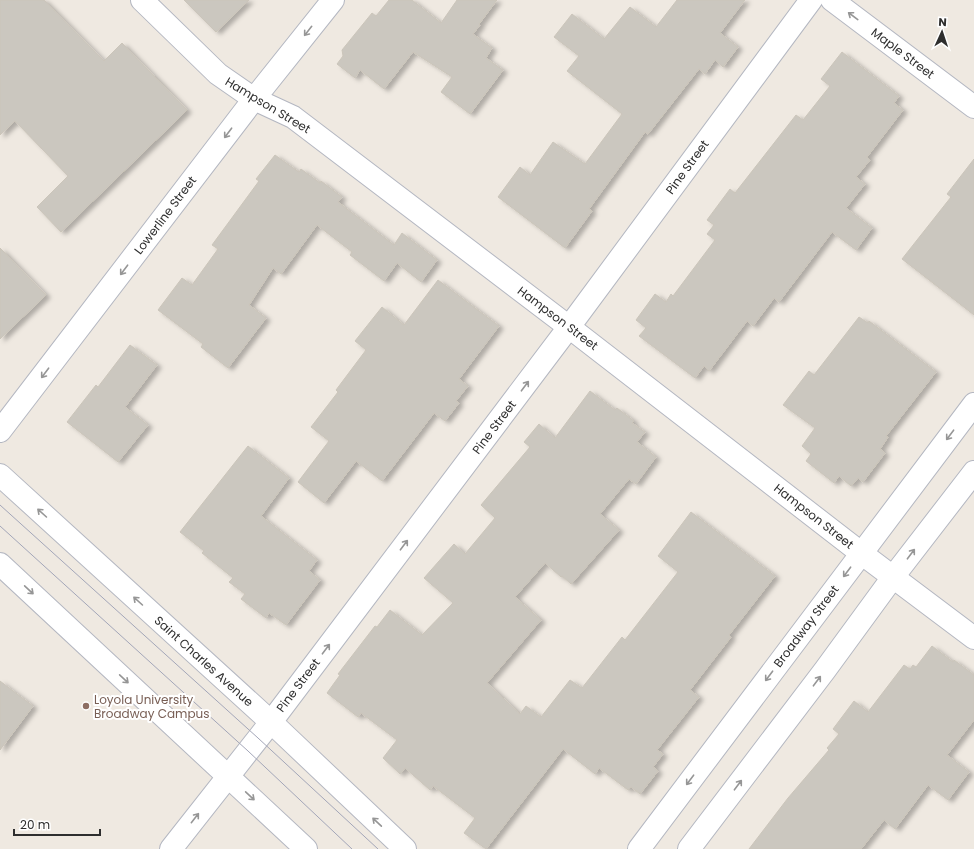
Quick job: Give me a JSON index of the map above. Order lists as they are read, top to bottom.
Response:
{
  "streets": {
    "street": [
      "Maple Street",
      "Hampson Street",
      "Pine Street",
      "Lowerline Street",
      "Broadway Street",
      "Saint Charles Avenue"
    ]
  },
  "crossings": [
    ["Hampson Street", "Pine Street"],
    ["Hampson Street", "Lowerline Street"],
    ["Hampson Street", "Broadway Street"],
    ["Pine Street", "Saint Charles Avenue"]
  ],
  "one_way": ["Maple Street", "Pine Street", "Lowerline Street"],
  "places": ["Loyola University Broadway Campus"],
  "scale_bar": "20 m",
  "north": "top"
}
